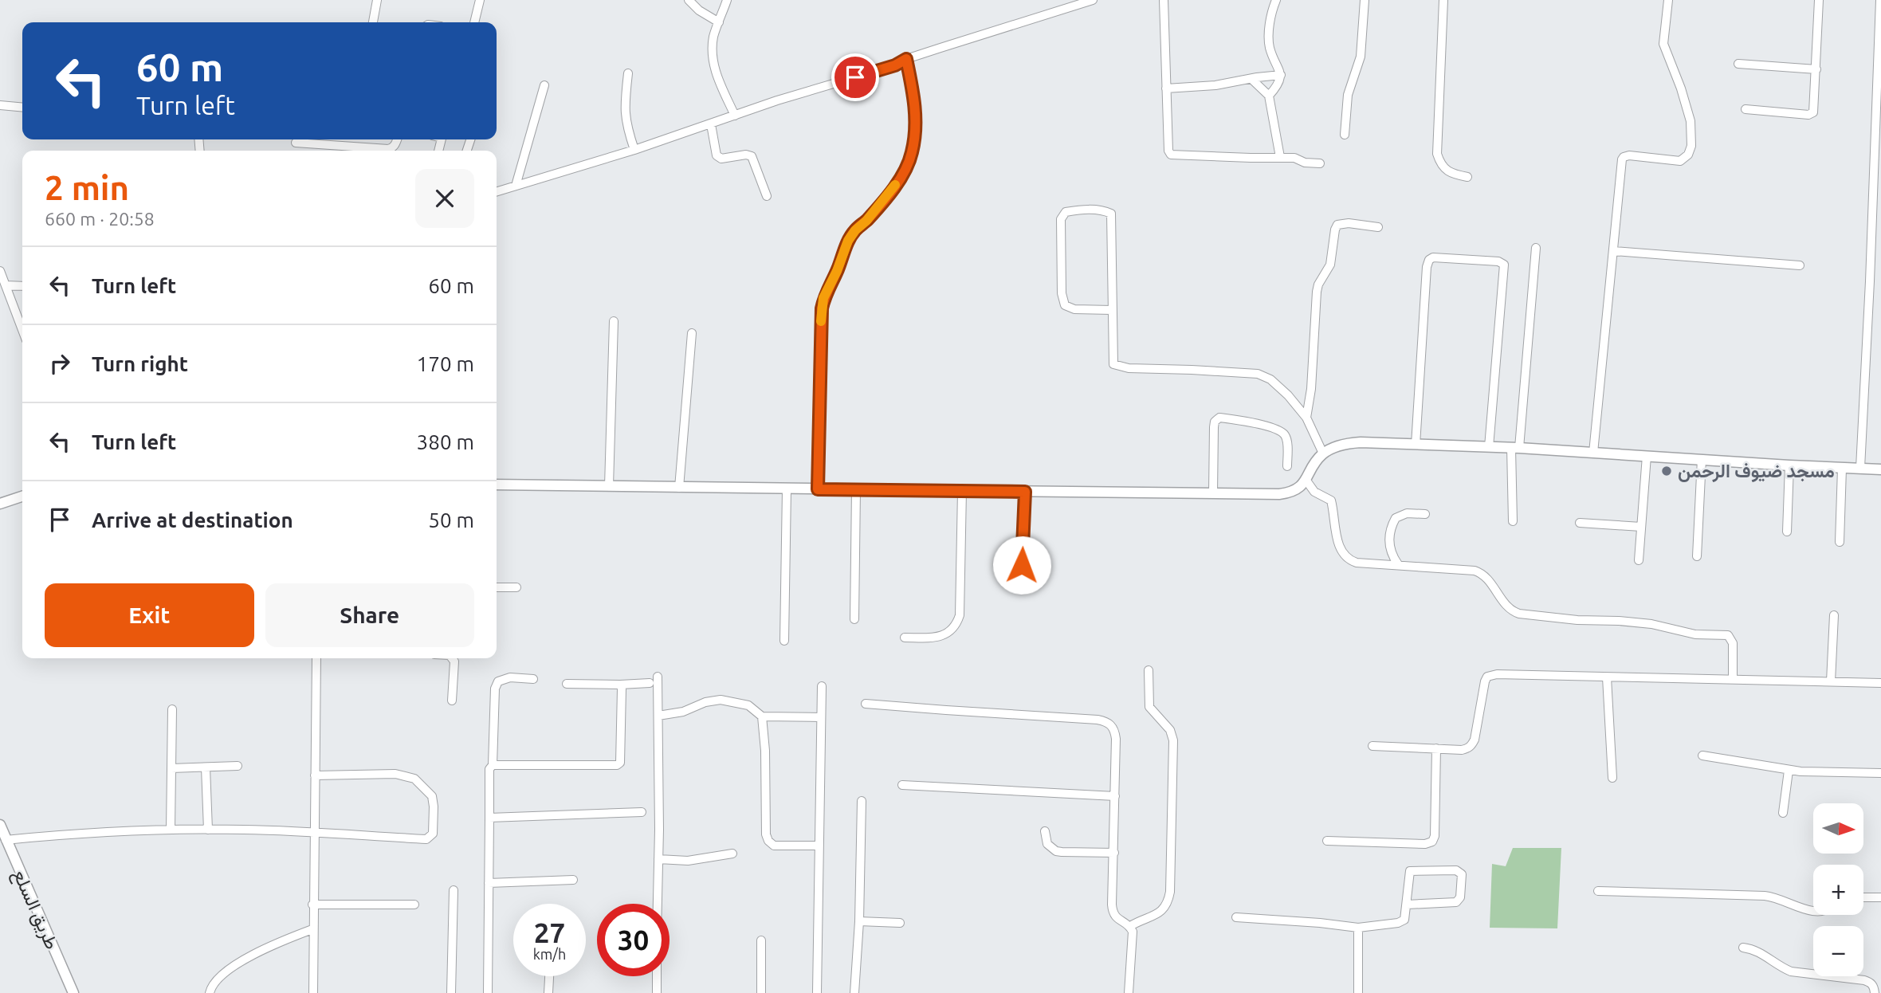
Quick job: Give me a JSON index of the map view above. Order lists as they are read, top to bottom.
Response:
{
  "streets": {
    "street": ["طريق السلع"]
  },
  "places": ["مسجد ضيوف الرحمن"],
  "north": "right",
  "page": {
    "turn": ["60 m", "Turn left"],
    "heading": ["2 min", "660 m · 20:58"],
    "list": [
      {
        "name": "Turn left",
        "value": "60 m"
      },
      {
        "name": "Turn right",
        "value": "170 m"
      },
      {
        "name": "Turn left",
        "value": "380 m"
      },
      {
        "name": "Arrive at destination",
        "value": "50 m"
      }
    ],
    "buttons": ["Exit", "Share"],
    "map_buttons": ["+", "−"],
    "speed": "27 km/h",
    "limit": "30"
  }
}
